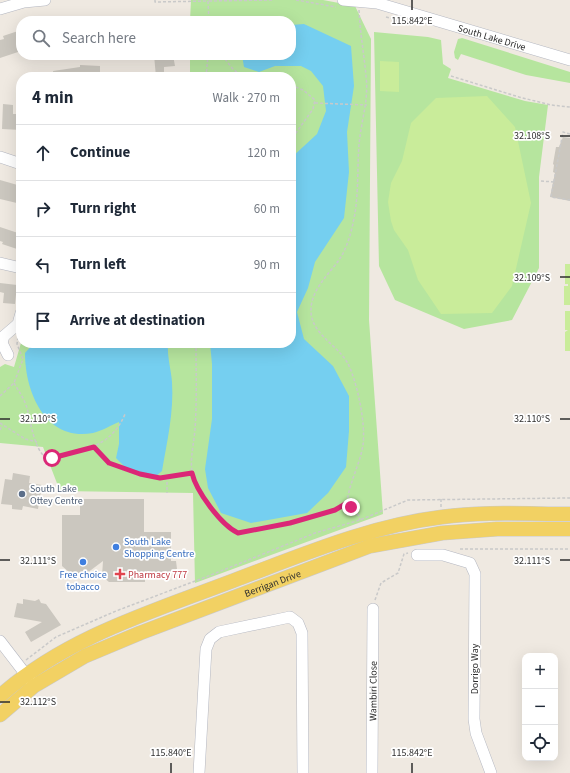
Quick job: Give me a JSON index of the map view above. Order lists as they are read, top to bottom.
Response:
{
  "streets": {
    "main road": ["Berrigan Drive"],
    "street": ["South Lake Drive", "Dorrigo Way", "Wambiri Close"]
  },
  "places": {
    "other": ["South Lake Ottey Centre", "South Lake Shopping Centre", "Free choice tobacco"],
    "health": ["Pharmacy 777"]
  },
  "page": {
    "search": "Search here",
    "heading": ["4 min", "Walk · 270 m"],
    "list": [
      ["Continue", "120 m"],
      ["Turn right", "60 m"],
      ["Turn left", "90 m"],
      "Arrive at destination"
    ],
    "map_buttons": ["+", "−"]
  },
  "coordinates": [
    "115.842°E",
    "32.108°S",
    "32.109°S",
    "32.110°S",
    "32.111°S",
    "32.112°S",
    "115.840°E"
  ]
}
